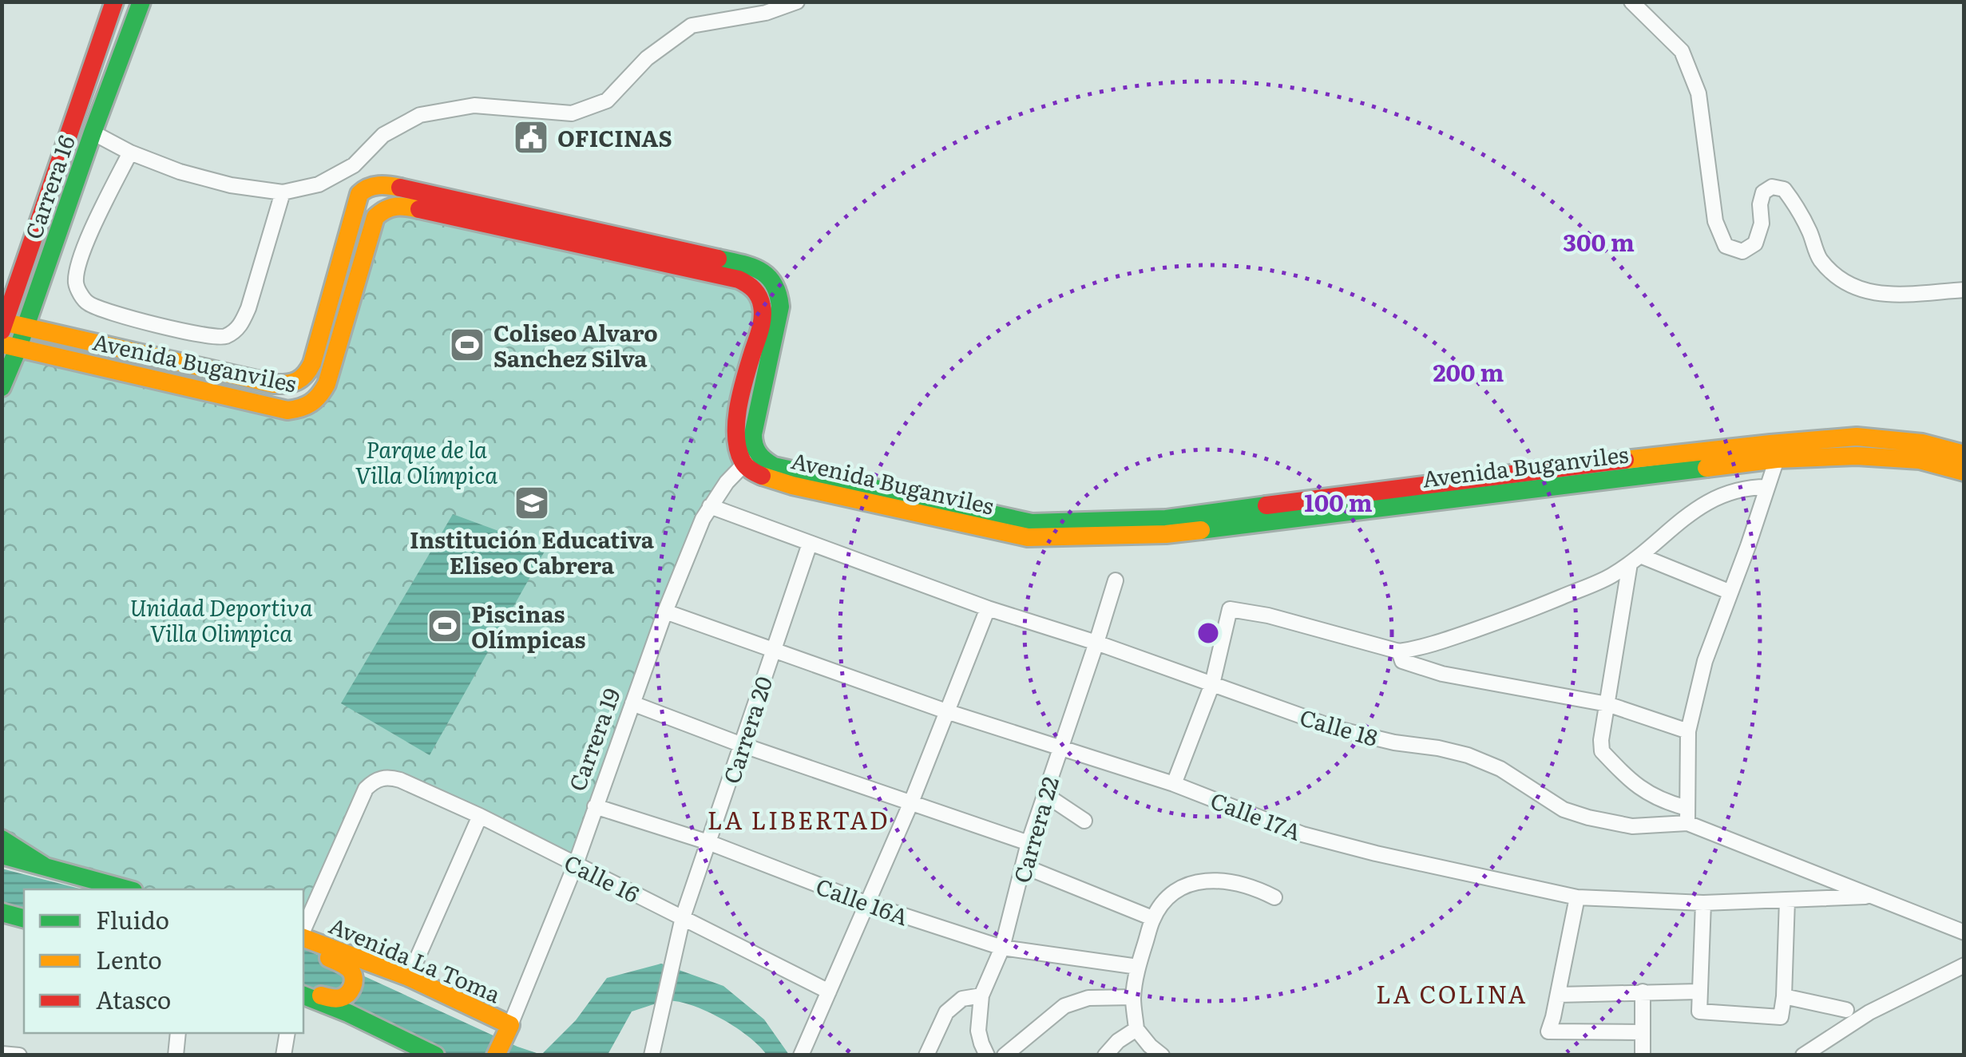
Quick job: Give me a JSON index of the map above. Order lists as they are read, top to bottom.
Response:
{
  "streets": {
    "main road": [
      "Carrera 16",
      "Avenida Buganviles",
      "Carrera 19",
      "Avenida La Toma"
    ],
    "street": [
      "Calle 18",
      "Carrera 20",
      "Calle 17A",
      "Carrera 22",
      "Calle 16",
      "Calle 16A"
    ]
  },
  "crossings": [
    ["Carrera 16", "Avenida Buganviles"],
    ["Avenida Buganviles", "Carrera 19"],
    ["Calle 18", "Carrera 20"],
    ["Calle 18", "Carrera 19"],
    ["Calle 18", "Calle 17A"],
    ["Calle 18", "Carrera 22"],
    ["Carrera 20", "Calle 17A"],
    ["Carrera 20", "Calle 16"],
    ["Carrera 20", "Calle 16A"],
    ["Carrera 19", "Calle 17A"],
    ["Carrera 19", "Calle 16"],
    ["Carrera 19", "Calle 16A"],
    ["Carrera 19", "Avenida La Toma"],
    ["Calle 17A", "Carrera 22"],
    ["Carrera 22", "Calle 16A"]
  ],
  "districts": ["LA LIBERTAD", "LA COLINA"],
  "parks": ["Parque de la Villa Olímpica", "Unidad Deportiva Villa Olimpica"],
  "places": {
    "public building": ["OFICINAS"],
    "sports": ["Coliseo Alvaro Sanchez Silva", "Piscinas Olímpicas"],
    "school or university": ["Institución Educativa Eliseo Cabrera"]
  },
  "legend": ["Fluido", "Lento", "Atasco"],
  "rings": ["300 m", "200 m", "100 m"]
}
